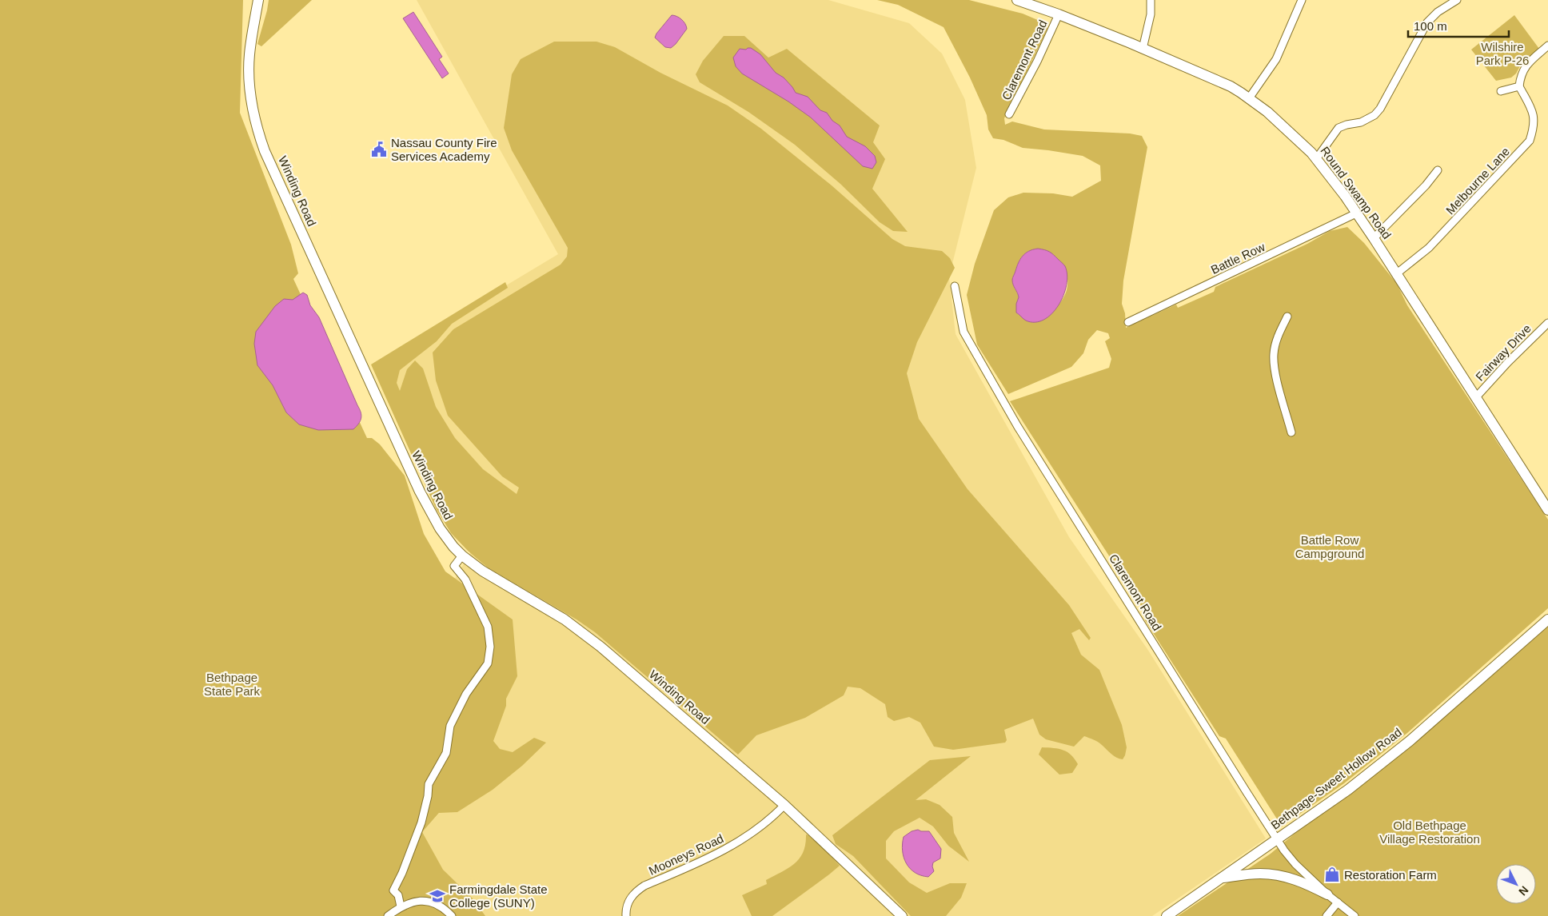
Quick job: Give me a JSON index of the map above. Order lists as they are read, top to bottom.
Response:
{
  "streets": {
    "main road": ["Winding Road", "Round Swamp Road", "Bethpage-Sweet Hollow Road"],
    "street": [
      "Claremont Road",
      "Melbourne Lane",
      "Battle Row",
      "Fairway Drive",
      "Mooneys Road"
    ]
  },
  "crossings": [
    ["Claremont Road", "Round Swamp Road"],
    ["Claremont Road", "Bethpage-Sweet Hollow Road"],
    ["Melbourne Lane", "Round Swamp Road"],
    ["Winding Road", "Mooneys Road"],
    ["Round Swamp Road", "Battle Row"],
    ["Round Swamp Road", "Fairway Drive"]
  ],
  "parks": [
    "Wilshire Park P-26",
    "Battle Row Campground",
    "Bethpage State Park",
    "Old Bethpage Village Restoration"
  ],
  "places": {
    "public building": ["Nassau County Fire Services Academy"],
    "shop": ["Restoration Farm"],
    "school or university": ["Farmingdale State College (SUNY)"]
  },
  "scale_bar": "100 m",
  "north": "bottom right"
}
